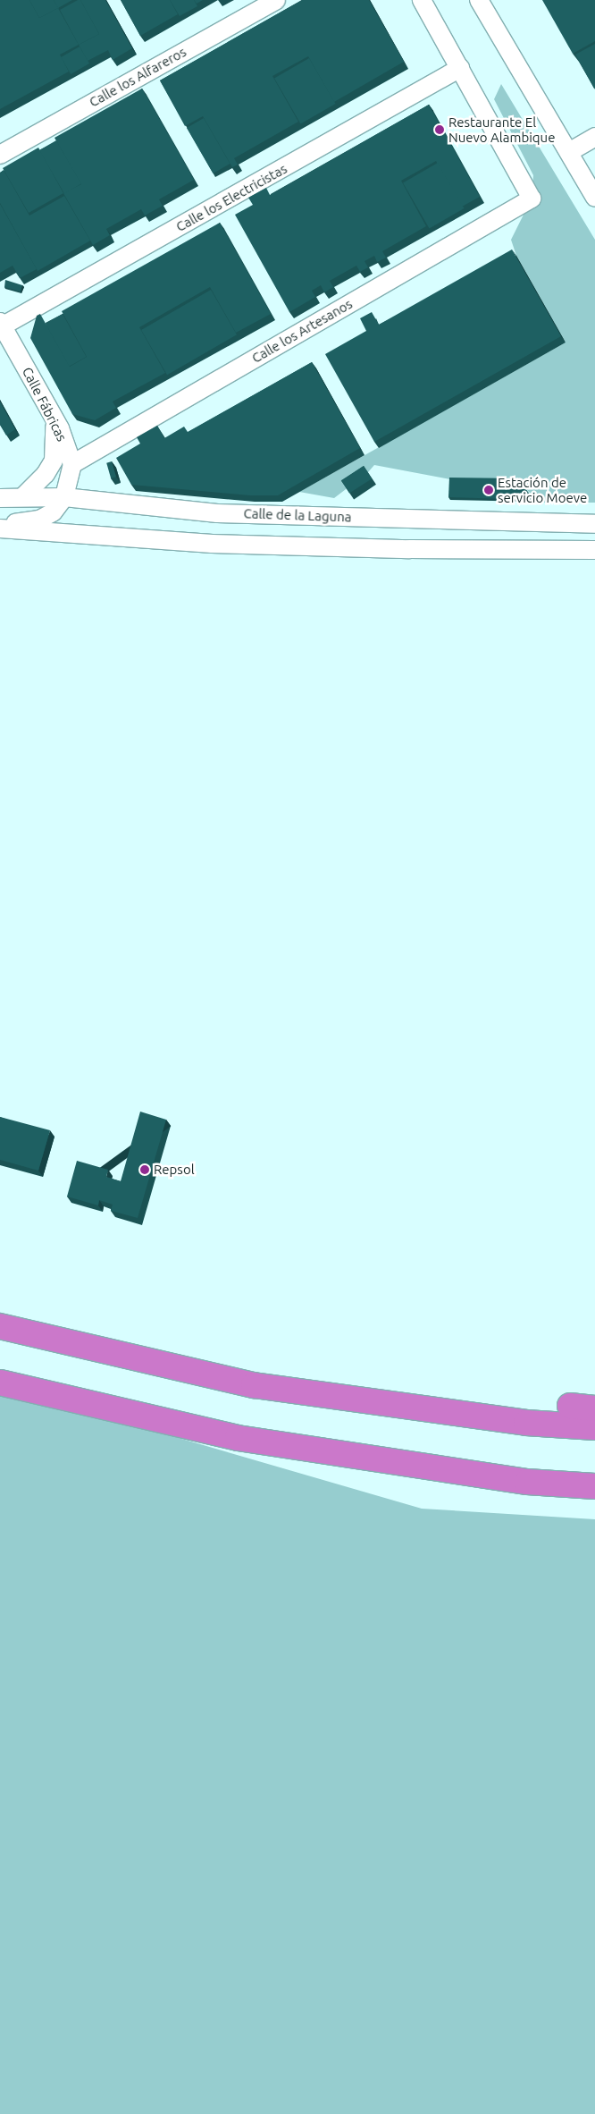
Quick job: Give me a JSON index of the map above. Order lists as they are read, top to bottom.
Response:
{
  "streets": {
    "street": [
      "Calle los Alfareros",
      "Calle los Electricistas",
      "Calle los Artesanos",
      "Calle Fábricas",
      "Calle de la Laguna"
    ]
  },
  "crossings": [
    ["Calle los Electricistas", "Calle los Artesanos"],
    ["Calle los Electricistas", "Calle Fábricas"],
    ["Calle los Artesanos", "Calle Fábricas"]
  ],
  "places": ["Restaurante El Nuevo Alambique", "Estación de servicio Moeve", "Repsol"]
}
